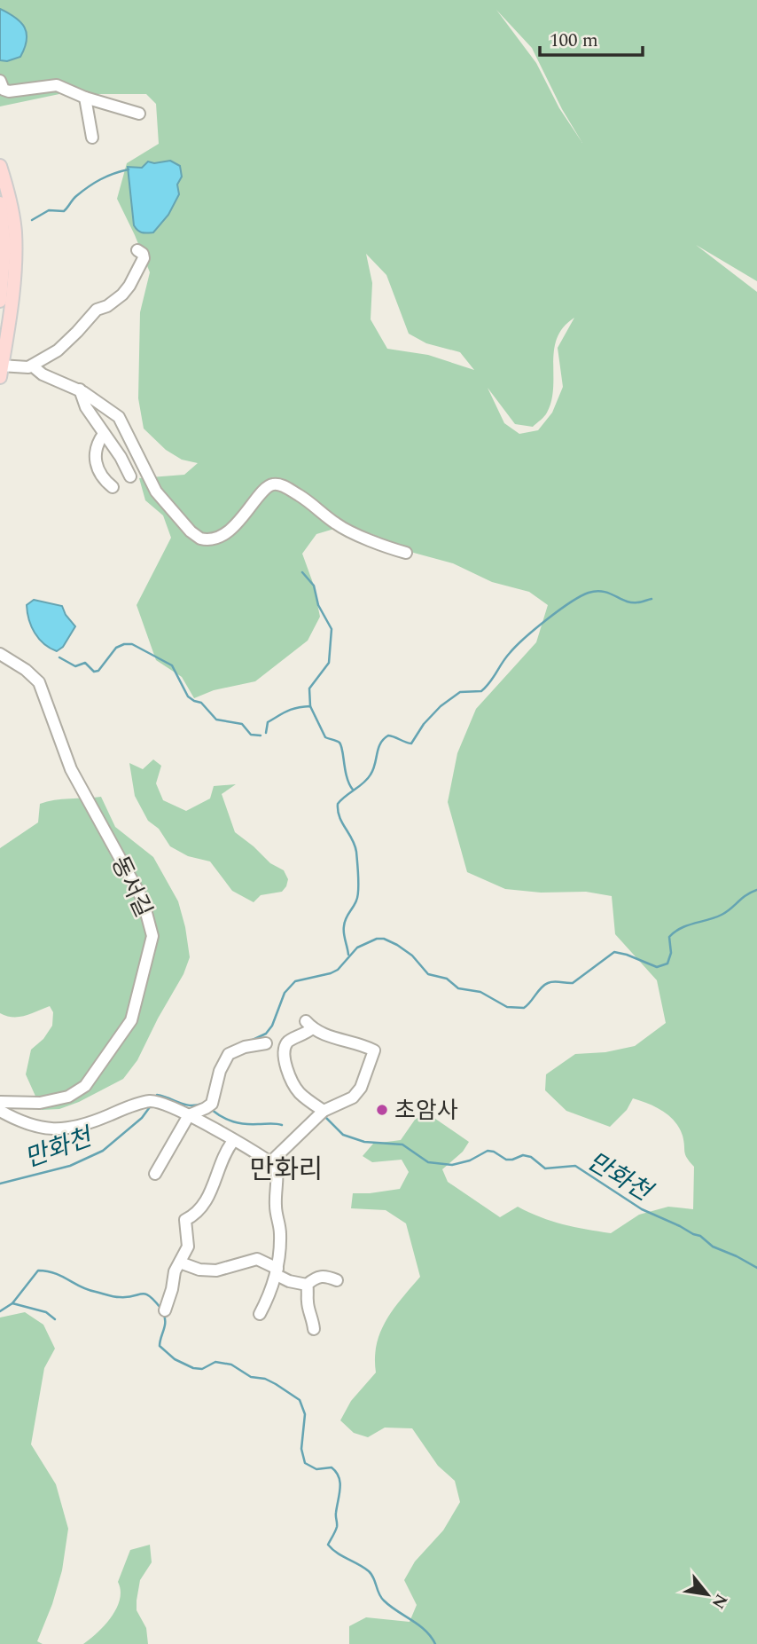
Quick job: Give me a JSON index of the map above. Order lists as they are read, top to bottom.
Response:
{
  "streets": {
    "street": ["동서길"]
  },
  "districts": ["만화리"],
  "water": ["만화천"],
  "places": ["초암사"],
  "scale_bar": "100 m",
  "north": "bottom right"
}
